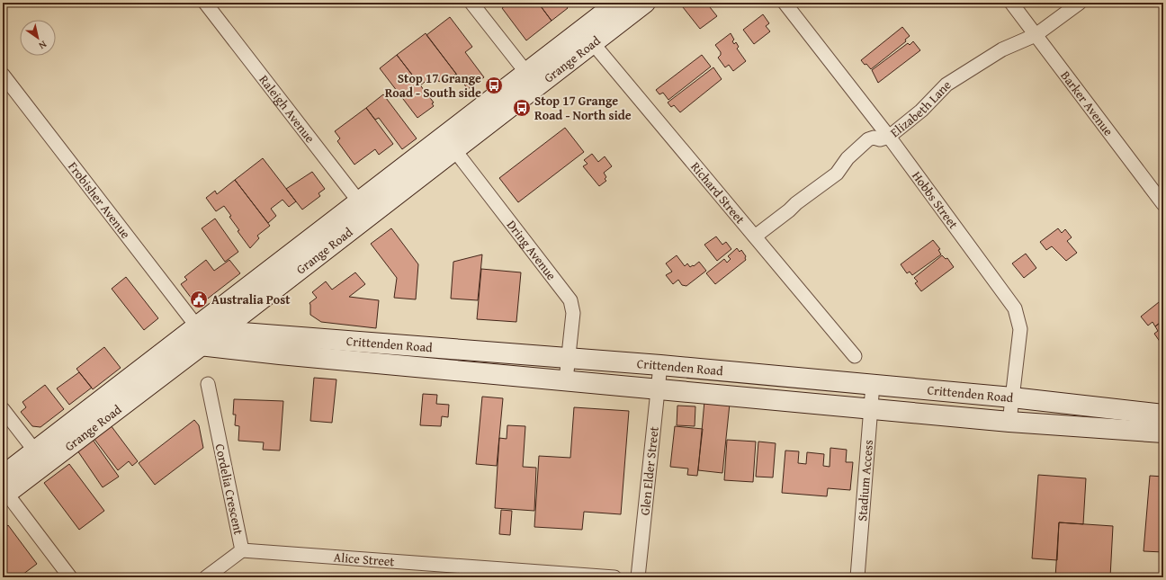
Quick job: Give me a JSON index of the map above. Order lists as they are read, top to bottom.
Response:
{
  "streets": {
    "main road": ["Grange Road", "Crittenden Road"],
    "street": [
      "Barker Avenue",
      "Raleigh Avenue",
      "Elizabeth Lane",
      "Richard Street",
      "Frobisher Avenue",
      "Hobbs Street",
      "Dring Avenue",
      "Glen Elder Street",
      "Stadium Access",
      "Cordelia Crescent",
      "Alice Street"
    ]
  },
  "crossings": [
    ["Grange Road", "Raleigh Avenue"],
    ["Grange Road", "Richard Street"],
    ["Grange Road", "Frobisher Avenue"],
    ["Grange Road", "Dring Avenue"],
    ["Grange Road", "Crittenden Road"],
    ["Barker Avenue", "Elizabeth Lane"],
    ["Elizabeth Lane", "Richard Street"],
    ["Elizabeth Lane", "Hobbs Street"],
    ["Frobisher Avenue", "Crittenden Road"],
    ["Hobbs Street", "Crittenden Road"],
    ["Dring Avenue", "Crittenden Road"],
    ["Crittenden Road", "Glen Elder Street"],
    ["Crittenden Road", "Stadium Access"],
    ["Cordelia Crescent", "Alice Street"]
  ],
  "places": {
    "bus stop": ["Stop 17 Grange Road - South side", "Stop 17 Grange Road - North side"],
    "public building": ["Australia Post"]
  },
  "north": "bottom right"
}
